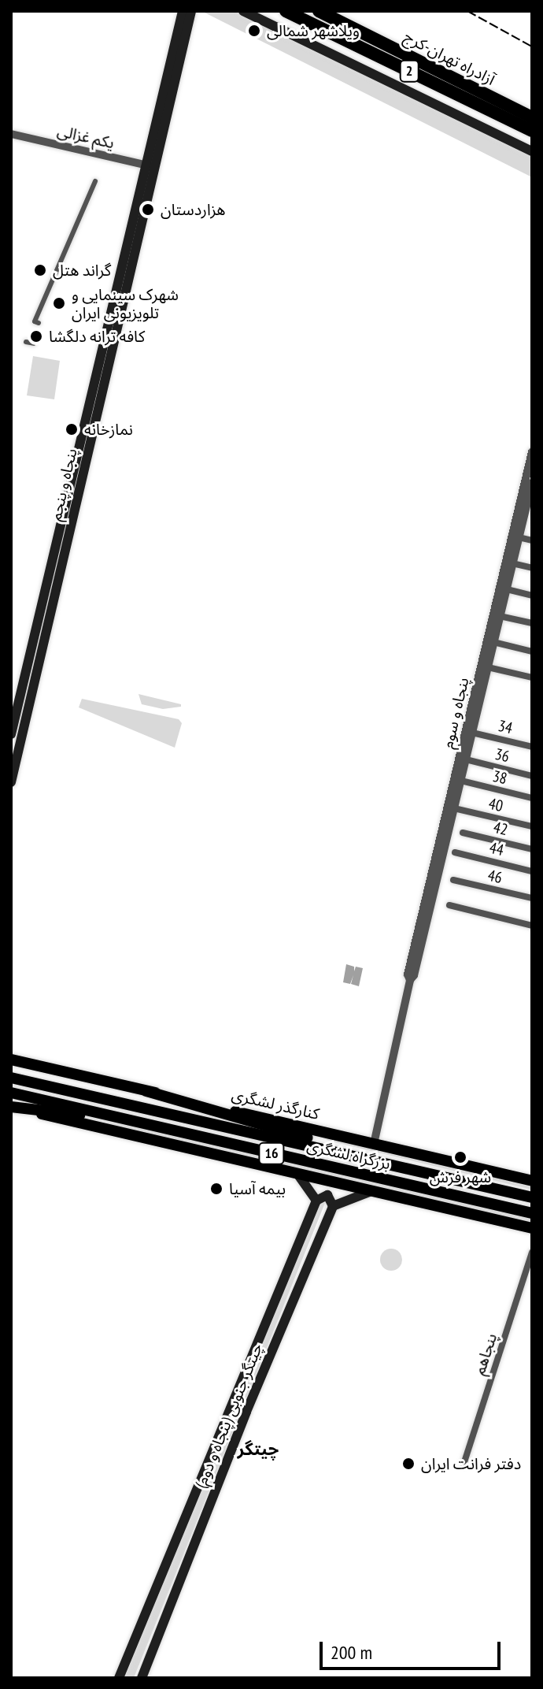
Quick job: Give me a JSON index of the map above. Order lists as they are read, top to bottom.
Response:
{
  "streets": {
    "highway": ["آزادراه تهران-کرج", "2"],
    "main road": [
      "پنجاه و پنجم",
      "کنارگذر لشگری",
      "16",
      "بزرگراه لشگری",
      "چیتگر جنوبی (پنجاه و دوم)"
    ],
    "street": [
      "یکم غزالی",
      "پنجاه و سوم",
      "34",
      "36",
      "38",
      "40",
      "42",
      "44",
      "46",
      "پنجاهم"
    ]
  },
  "crossings": [
    ["یکم غزالی", "پنجاه و پنجم"],
    ["پنجاه و سوم", "34"],
    ["پنجاه و سوم", "36"],
    ["پنجاه و سوم", "38"],
    ["پنجاه و سوم", "40"],
    ["پنجاه و سوم", "کنارگذر لشگری"]
  ],
  "districts": ["چیتگر"],
  "places": [
    "ویلاشهر شمالی",
    "هزاردستان",
    "گراند هتل",
    "شهرک سینمایی و تلویزیونی ایران",
    "کافه ترانه دلگشا",
    "نمازخانه",
    "شهر فرش",
    "بیمه آسیا",
    "دفتر فرانت ایران"
  ],
  "scale_bar": "200 m"
}
